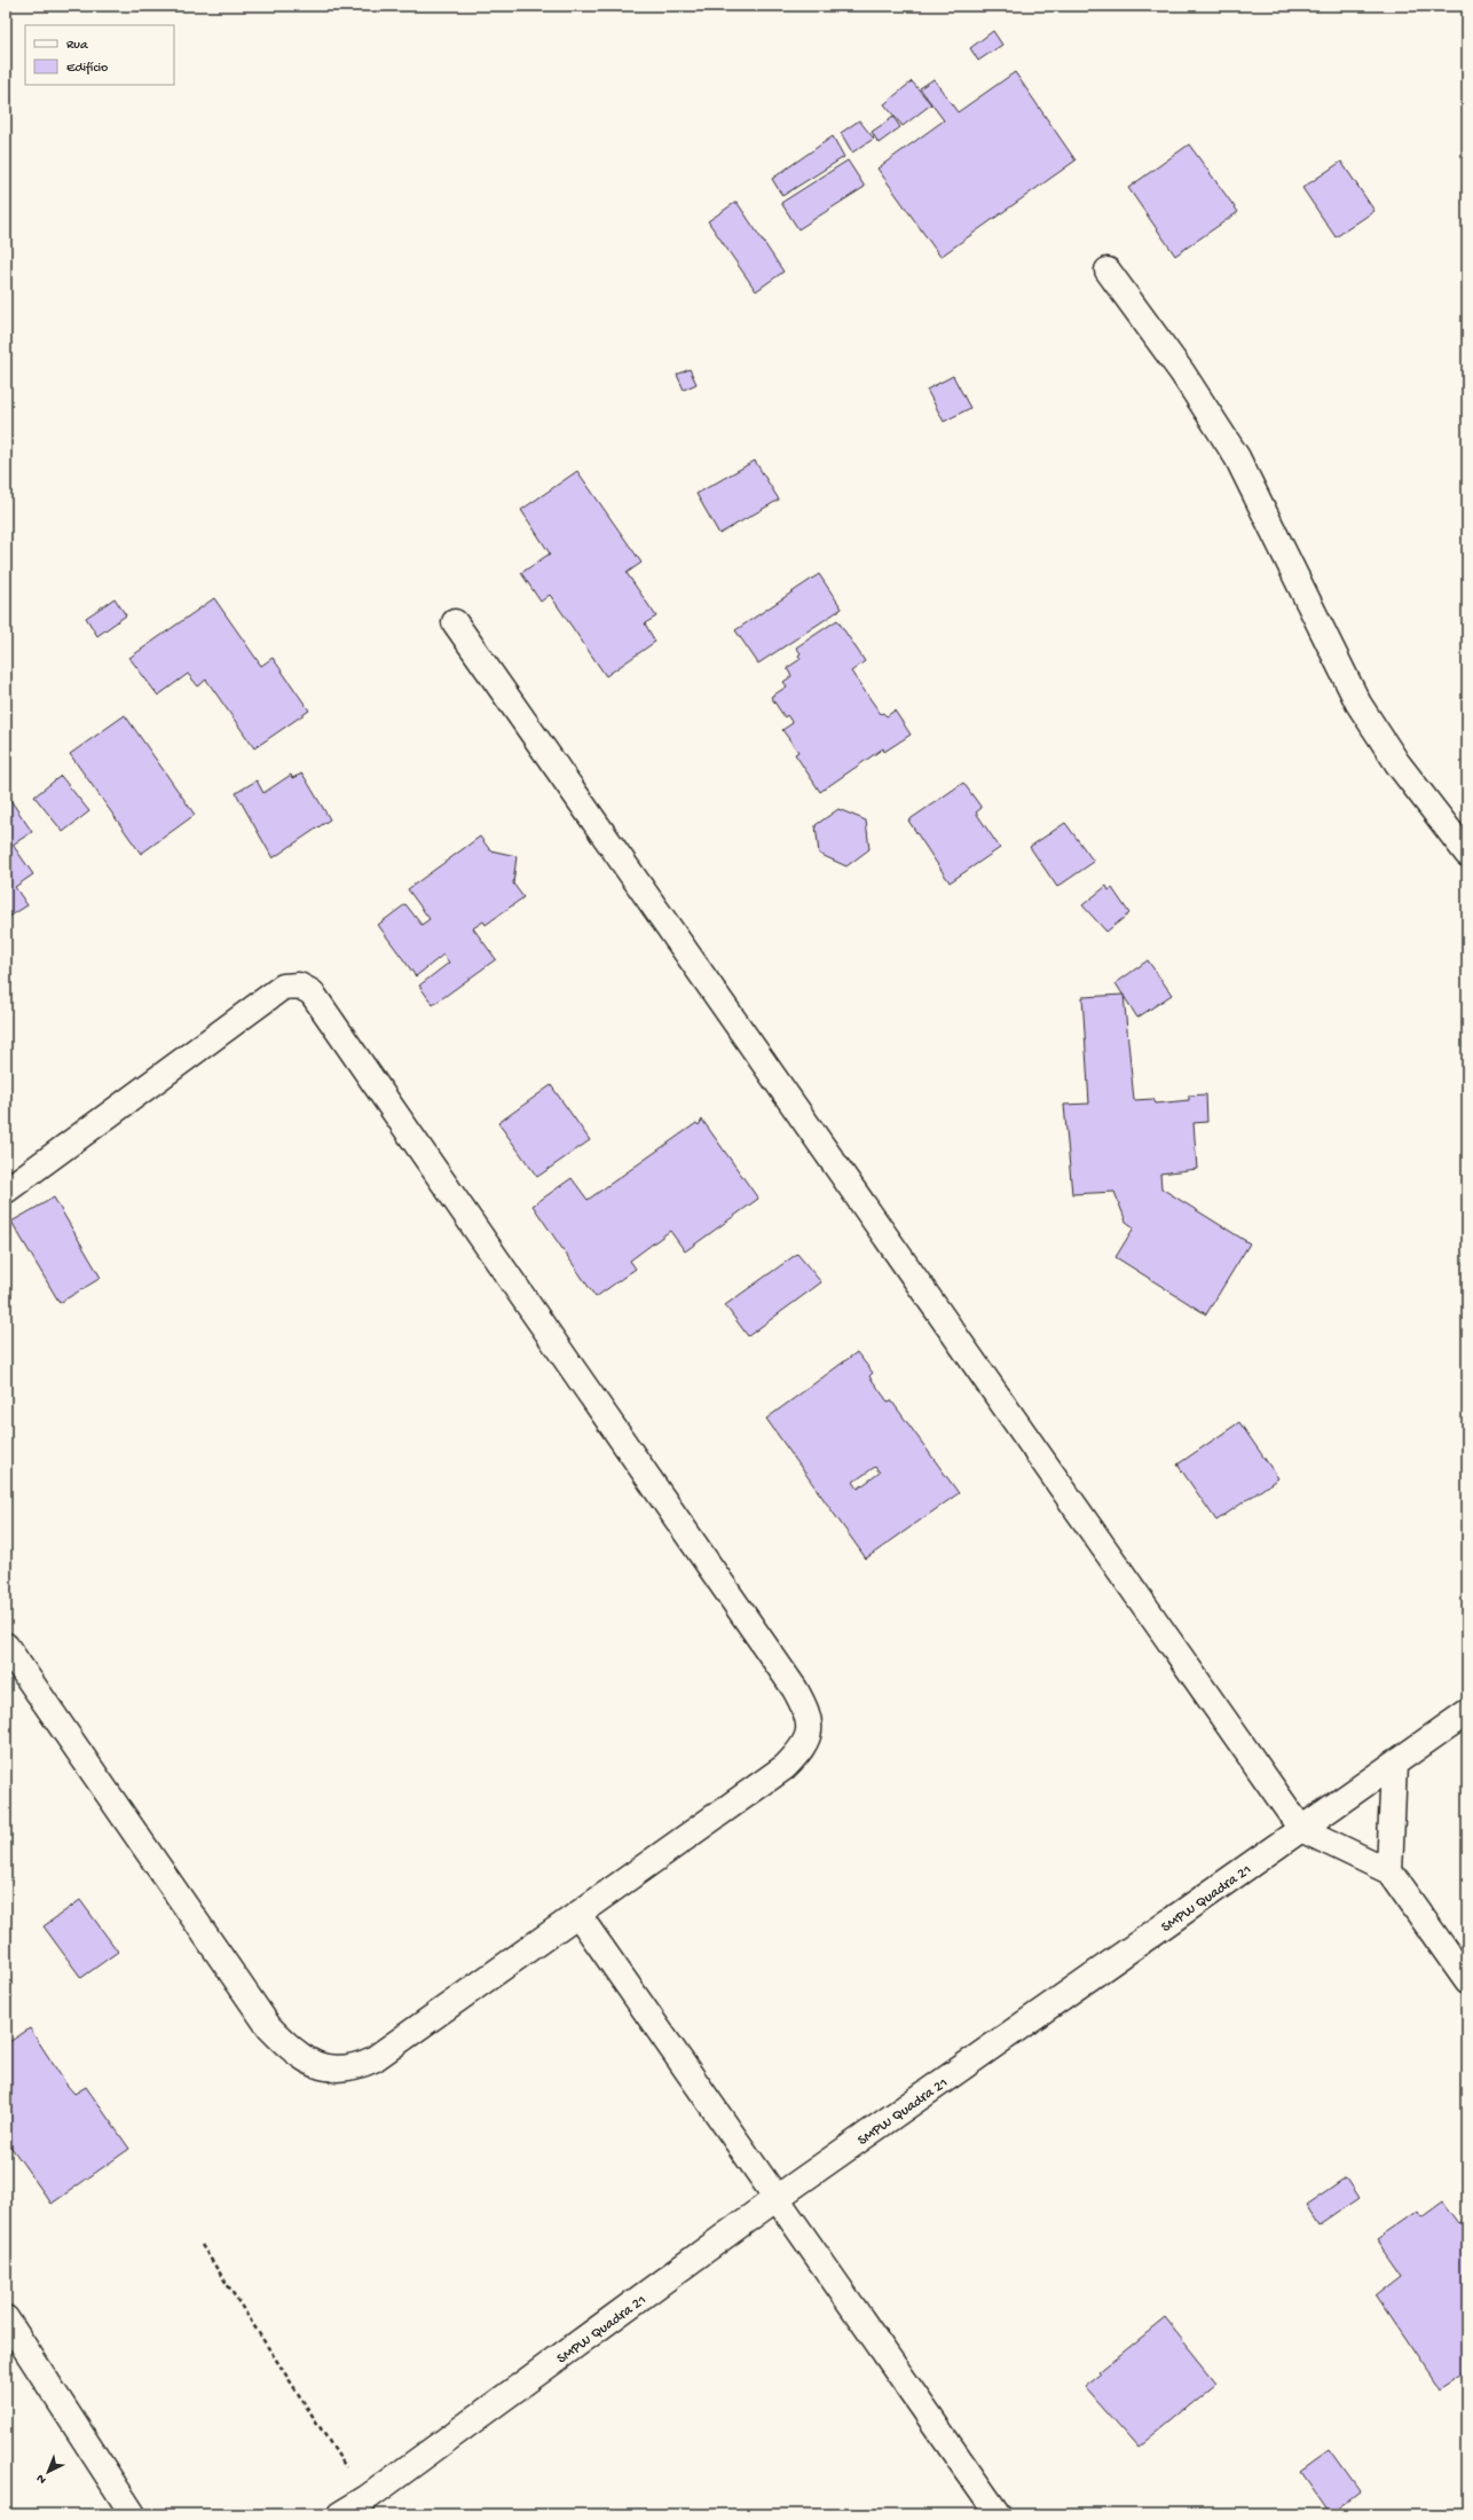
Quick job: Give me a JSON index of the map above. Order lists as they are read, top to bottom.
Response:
{
  "streets": {
    "street": ["SMPW Quadra 21"]
  },
  "legend": ["Rua", "Edifício"],
  "north": "bottom left"
}
